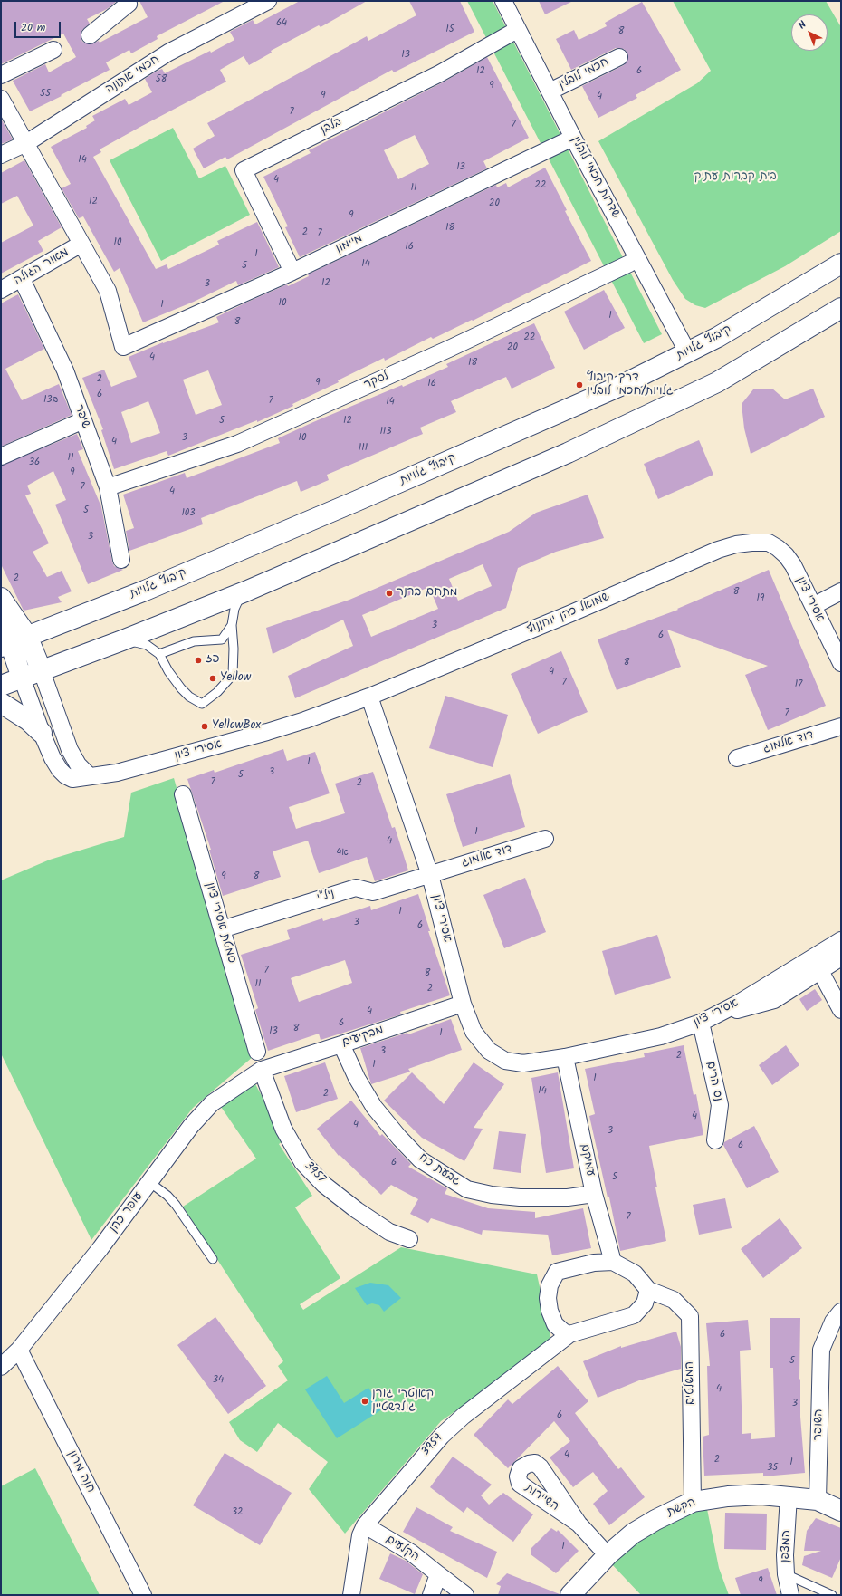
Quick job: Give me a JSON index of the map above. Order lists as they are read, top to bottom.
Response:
{
  "streets": {
    "main road": ["קיבוץ גלויות", "הקשת"],
    "street": [
      "חכמי לובלין",
      "חכמי אתונה",
      "בלבן",
      "שדרות חכמי לובלין",
      "מיימון",
      "מאור הגולה",
      "לסקר",
      "שיפר",
      "אסירי ציון",
      "שמואל כהן יוחננוף",
      "דוד אלמוג",
      "ניל\"י",
      "סמטת אסירי ציון",
      "מבקיעים",
      "נס הרים",
      "עמיקם",
      "גבעת כח",
      "3957",
      "עופר כהן",
      "המשלטים",
      "השופר",
      "3959",
      "חנה מרון",
      "המצפן",
      "הקלעים"
    ]
  },
  "crossings": [
    ["חכמי לובלין", "שדרות חכמי לובלין"],
    ["בלבן", "שדרות חכמי לובלין"],
    ["בלבן", "מיימון"],
    ["שדרות חכמי לובלין", "מיימון"],
    ["שדרות חכמי לובלין", "קיבוץ גלויות"],
    ["שדרות חכמי לובלין", "לסקר"],
    ["מיימון", "מאור הגולה"],
    ["מאור הגולה", "שיפר"],
    ["לסקר", "שיפר"],
    ["אסירי ציון", "שמואל כהן יוחננוף"],
    ["אסירי ציון", "דוד אלמוג"],
    ["אסירי ציון", "ניל\"י"],
    ["אסירי ציון", "מבקיעים"],
    ["אסירי ציון", "נס הרים"],
    ["אסירי ציון", "עמיקם"],
    ["דוד אלמוג", "ניל\"י"],
    ["ניל\"י", "סמטת אסירי ציון"],
    ["מבקיעים", "גבעת כח"],
    ["מבקיעים", "3957"],
    ["מבקיעים", "עופר כהן"],
    ["עמיקם", "גבעת כח"],
    ["עמיקם", "המשלטים"],
    ["עמיקם", "3959"],
    ["3957", "עופר כהן"],
    ["עופר כהן", "חנה מרון"],
    ["המשלטים", "3959"],
    ["המשלטים", "הקשת"],
    ["השופר", "הקשת"],
    ["3959", "הקלעים"],
    ["הקשת", "המצפן"]
  ],
  "parks": ["בית קברות עתיק"],
  "places": [
    "דרך קיבוץ גלויות/חכמי לובלין",
    "מתחם ברנר",
    "פז",
    "Yellow",
    "YellowBox",
    "קאנטרי גורן גולדשטיין"
  ],
  "house_numbers": [
    "64",
    "15",
    "8",
    "13",
    "12",
    "6",
    "58",
    "9",
    "55",
    "9",
    "4",
    "7",
    "7",
    "14",
    "13",
    "4",
    "22",
    "11",
    "12",
    "20",
    "9",
    "18",
    "2",
    "7",
    "10",
    "16",
    "1",
    "14",
    "5",
    "12",
    "3",
    "10",
    "1",
    "1",
    "8",
    "22",
    "20",
    "4",
    "18",
    "2",
    "9",
    "16",
    "6",
    "13ב",
    "7",
    "14",
    "5",
    "12",
    "113",
    "3",
    "10",
    "4",
    "111",
    "11",
    "36",
    "9",
    "7",
    "4",
    "5",
    "103",
    "3",
    "2",
    "8",
    "19",
    "3",
    "6",
    "8",
    "4",
    "7",
    "17",
    "7",
    "1",
    "3",
    "5",
    "7",
    "2",
    "1",
    "4",
    "4א",
    "9",
    "8",
    "1",
    "3",
    "6",
    "7",
    "8",
    "11",
    "2",
    "4",
    "6",
    "8",
    "13",
    "1",
    "3",
    "2",
    "1",
    "1",
    "14",
    "2",
    "4",
    "4",
    "3",
    "6",
    "6",
    "5",
    "7",
    "6",
    "5",
    "34",
    "4",
    "3",
    "6",
    "4",
    "2",
    "1",
    "35",
    "32",
    "1",
    "9"
  ],
  "scale_bar": "20 m",
  "north": "top left"
}
